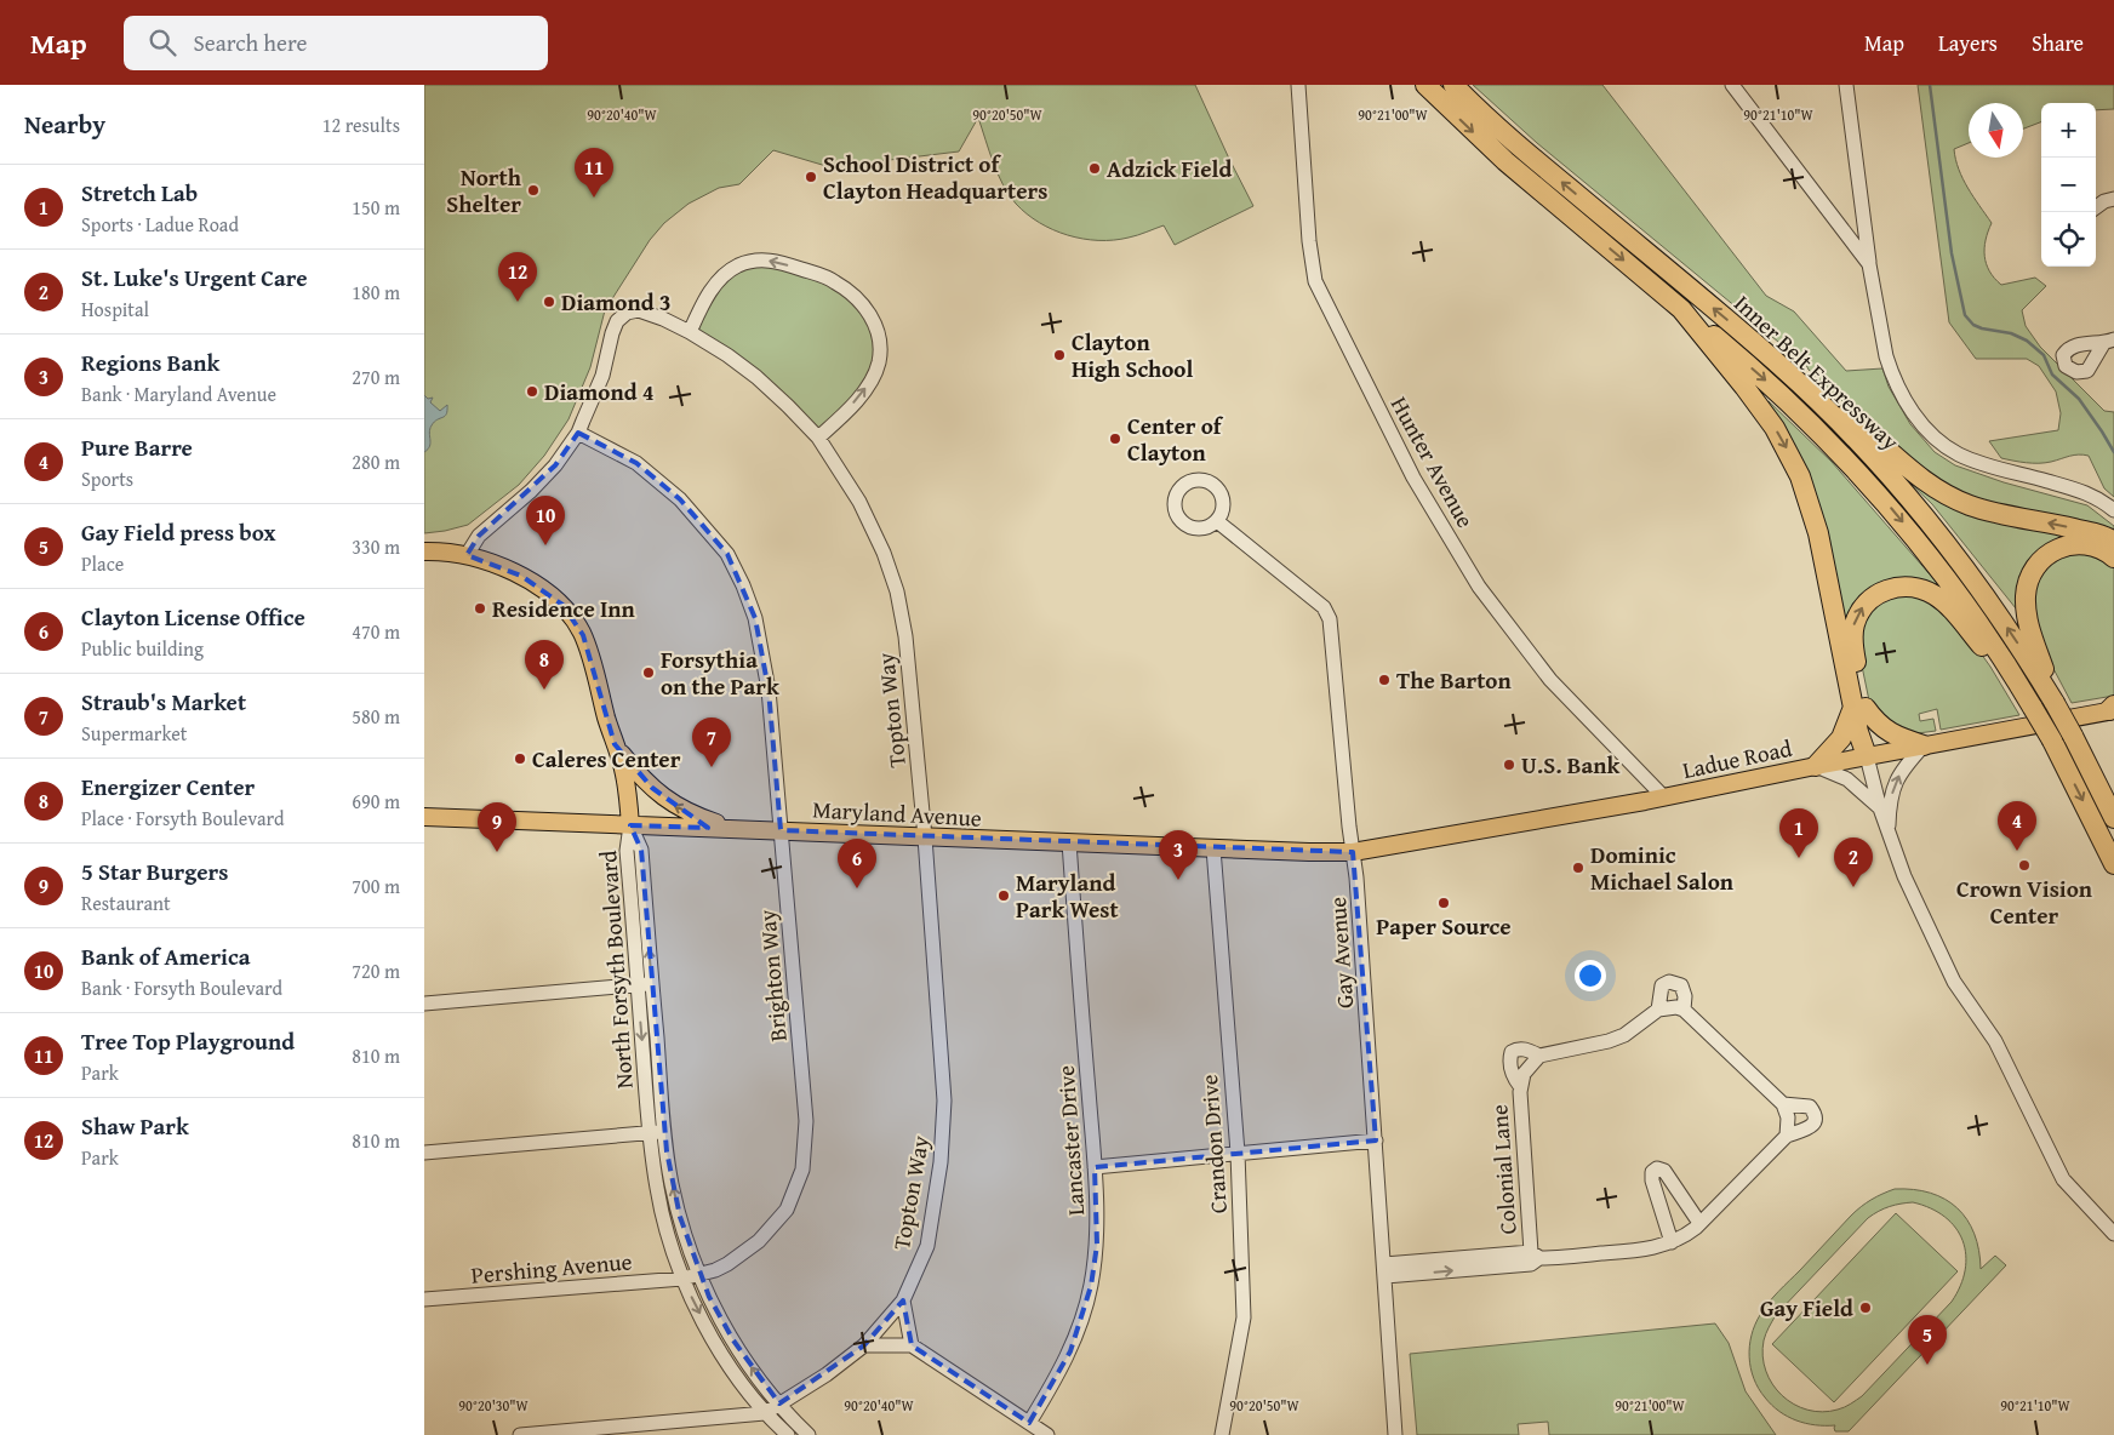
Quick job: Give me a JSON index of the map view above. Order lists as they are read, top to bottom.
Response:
{
  "streets": {
    "highway": ["Inner Belt Expressway"],
    "main road": ["Ladue Road", "Maryland Avenue"],
    "street": [
      "Hunter Avenue",
      "Topton Way",
      "Gay Avenue",
      "North Forsyth Boulevard",
      "Brighton Way",
      "Lancaster Drive",
      "Crandon Drive",
      "Colonial Lane",
      "Pershing Avenue"
    ]
  },
  "crossings": [
    ["Hunter Avenue", "Ladue Road"],
    ["Topton Way", "Maryland Avenue"],
    ["Topton Way", "North Forsyth Boulevard"],
    ["Topton Way", "Brighton Way"],
    ["Ladue Road", "Maryland Avenue"],
    ["Ladue Road", "Gay Avenue"],
    ["Maryland Avenue", "Gay Avenue"],
    ["Maryland Avenue", "North Forsyth Boulevard"],
    ["Maryland Avenue", "Brighton Way"],
    ["Maryland Avenue", "Lancaster Drive"],
    ["Maryland Avenue", "Crandon Drive"],
    ["Gay Avenue", "Colonial Lane"],
    ["North Forsyth Boulevard", "Brighton Way"],
    ["North Forsyth Boulevard", "Pershing Avenue"],
    ["Brighton Way", "Pershing Avenue"]
  ],
  "places": [
    "Adzick Field",
    "School District of Clayton Headquarters",
    "North Shelter",
    "Diamond 3",
    "Clayton High School",
    "Diamond 4",
    "Center of Clayton",
    "Residence Inn",
    "Forsythia on the Park",
    "The Barton",
    "Caleres Center",
    "U.S. Bank",
    "Crown Vision Center",
    "Dominic Michael Salon",
    "Maryland Park West",
    "Paper Source",
    "Gay Field"
  ],
  "north": "bottom",
  "page": {
    "header": "Map",
    "search": "Search here",
    "nav": ["Map", "Layers", "Share"],
    "heading": ["Nearby", "12 results"],
    "map_buttons": ["+", "−"],
    "pins": [
      "11",
      "12",
      "10",
      "8",
      "7",
      "4",
      "9",
      "1",
      "3",
      "2",
      "6",
      "5"
    ],
    "list": [
      {
        "mark": "1",
        "name": "Stretch Lab",
        "note": "Sports · Ladue Road",
        "value": "150 m"
      },
      {
        "mark": "2",
        "name": "St. Luke's Urgent Care",
        "note": "Hospital",
        "value": "180 m"
      },
      {
        "mark": "3",
        "name": "Regions Bank",
        "note": "Bank · Maryland Avenue",
        "value": "270 m"
      },
      {
        "mark": "4",
        "name": "Pure Barre",
        "note": "Sports",
        "value": "280 m"
      },
      {
        "mark": "5",
        "name": "Gay Field press box",
        "note": "Place",
        "value": "330 m"
      },
      {
        "mark": "6",
        "name": "Clayton License Office",
        "note": "Public building",
        "value": "470 m"
      },
      {
        "mark": "7",
        "name": "Straub's Market",
        "note": "Supermarket",
        "value": "580 m"
      },
      {
        "mark": "8",
        "name": "Energizer Center",
        "note": "Place · Forsyth Boulevard",
        "value": "690 m"
      },
      {
        "mark": "9",
        "name": "5 Star Burgers",
        "note": "Restaurant",
        "value": "700 m"
      },
      {
        "mark": "10",
        "name": "Bank of America",
        "note": "Bank · Forsyth Boulevard",
        "value": "720 m"
      },
      {
        "mark": "11",
        "name": "Tree Top Playground",
        "note": "Park",
        "value": "810 m"
      },
      {
        "mark": "12",
        "name": "Shaw Park",
        "note": "Park",
        "value": "810 m"
      }
    ]
  },
  "coordinates": [
    "90°20'40\"W",
    "90°20'50\"W",
    "90°21'00\"W",
    "90°21'10\"W",
    "90°20'30\"W"
  ]
}
